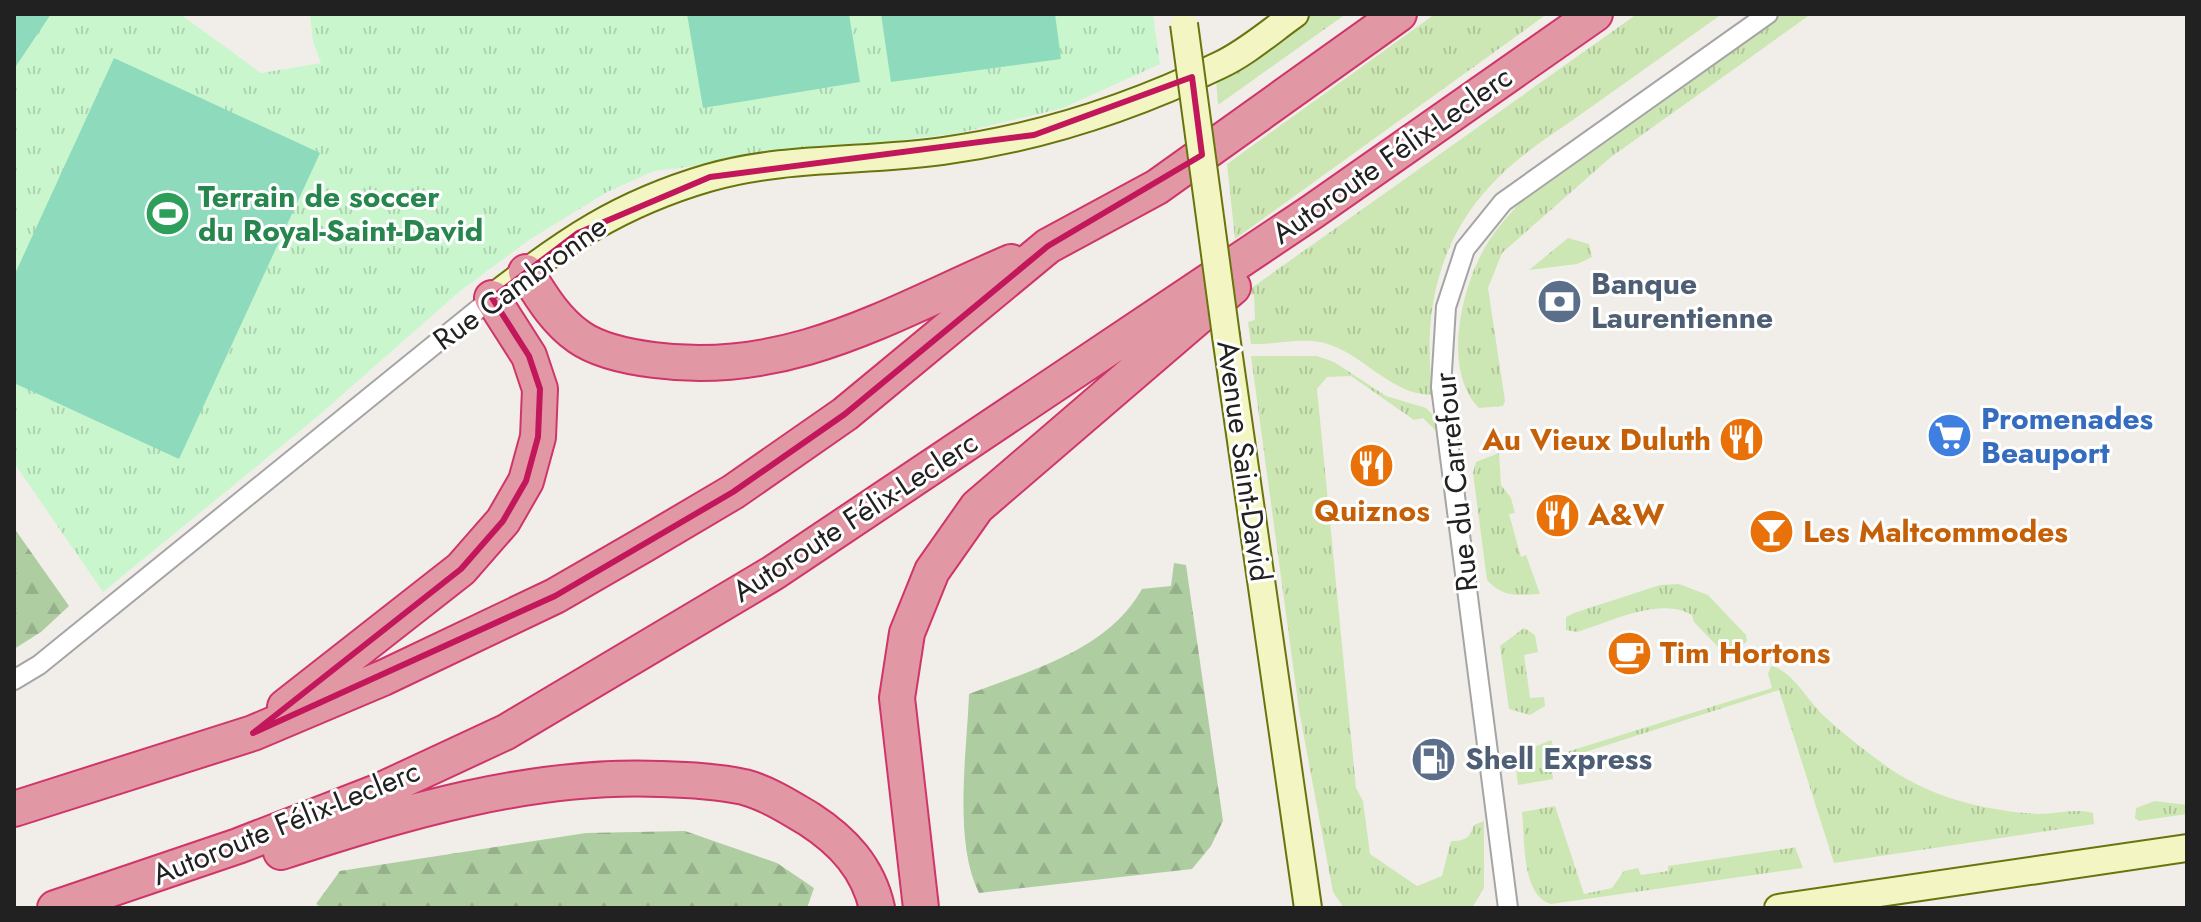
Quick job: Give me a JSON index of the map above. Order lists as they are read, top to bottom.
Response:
{
  "streets": {
    "highway": ["Autoroute Félix-Leclerc"],
    "street": ["Rue Cambronne", "Avenue Saint-David", "Rue du Carrefour"]
  },
  "places": {
    "sports": ["Terrain de soccer du Royal-Saint-David"],
    "bank": ["Banque Laurentienne"],
    "supermarket": ["Promenades Beauport"],
    "restaurant": ["Au Vieux Duluth", "Quiznos", "A&W"],
    "bar": ["Les Maltcommodes"],
    "cafe": ["Tim Hortons"],
    "fuel station": ["Shell Express"]
  }
}
